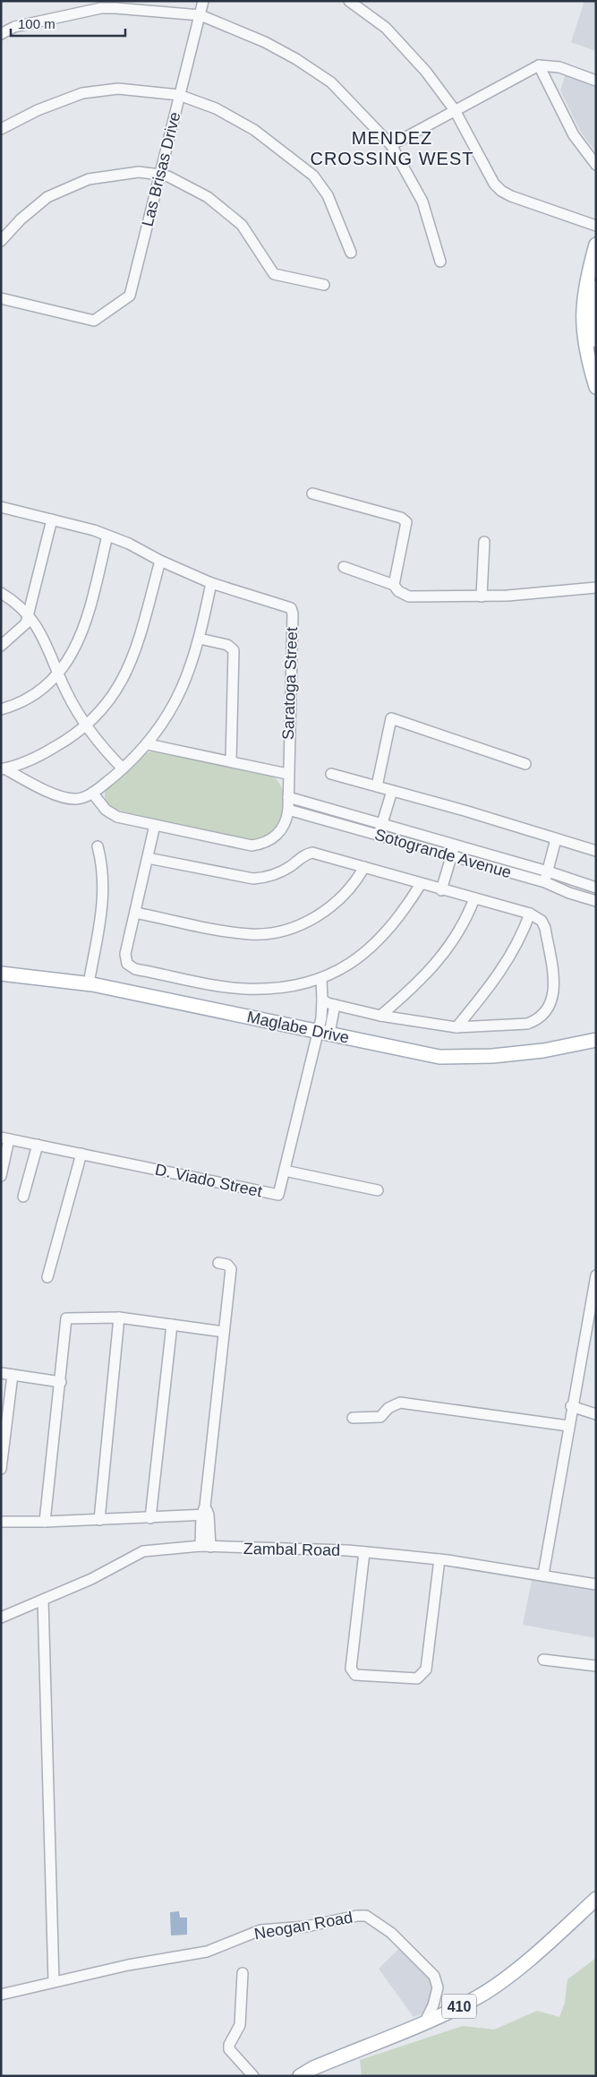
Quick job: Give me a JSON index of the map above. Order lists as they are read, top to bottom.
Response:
{
  "streets": {
    "main road": ["Maglabe Drive", "410"],
    "street": [
      "Las Brisas Drive",
      "Saratoga Street",
      "Sotogrande Avenue",
      "D. Viado Street",
      "Zambal Road",
      "Neogan Road"
    ]
  },
  "crossings": [
    ["Saratoga Street", "Sotogrande Avenue"],
    ["Maglabe Drive", "D. Viado Street"],
    ["Neogan Road", "410"]
  ],
  "districts": ["MENDEZ CROSSING WEST"],
  "scale_bar": "100 m"
}
